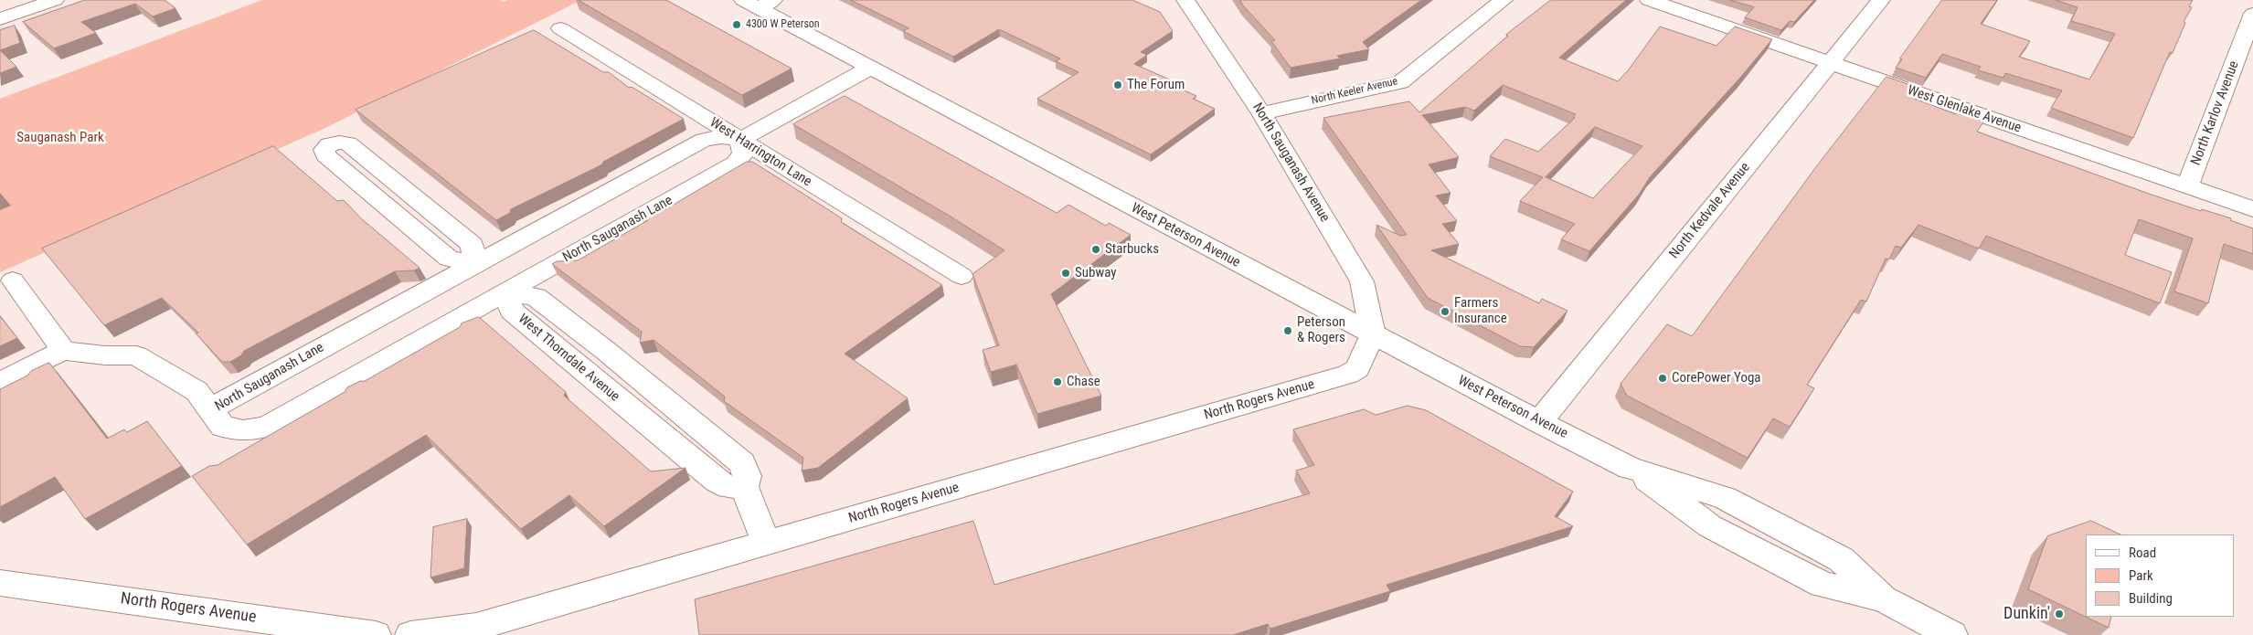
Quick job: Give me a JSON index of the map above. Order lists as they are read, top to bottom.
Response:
{
  "streets": {
    "street": [
      "North Keeler Avenue",
      "West Glenlake Avenue",
      "North Karlov Avenue",
      "West Harrington Lane",
      "North Sauganash Avenue",
      "North Kedvale Avenue",
      "North Sauganash Lane",
      "West Peterson Avenue",
      "West Thorndale Avenue",
      "North Rogers Avenue"
    ]
  },
  "crossings": [
    ["North Keeler Avenue", "North Sauganash Avenue"],
    ["West Glenlake Avenue", "North Karlov Avenue"],
    ["West Glenlake Avenue", "North Kedvale Avenue"],
    ["West Harrington Lane", "North Sauganash Lane"],
    ["North Sauganash Avenue", "West Peterson Avenue"],
    ["North Sauganash Avenue", "North Rogers Avenue"],
    ["North Kedvale Avenue", "West Peterson Avenue"],
    ["North Sauganash Lane", "West Thorndale Avenue"],
    ["West Peterson Avenue", "North Rogers Avenue"],
    ["West Thorndale Avenue", "North Rogers Avenue"]
  ],
  "parks": ["Sauganash Park"],
  "places": [
    "4300 W Peterson",
    "The Forum",
    "Starbucks",
    "Subway",
    "Farmers Insurance",
    "Peterson & Rogers",
    "CorePower Yoga",
    "Chase",
    "Dunkin'"
  ],
  "legend": ["Road", "Park", "Building"]
}
